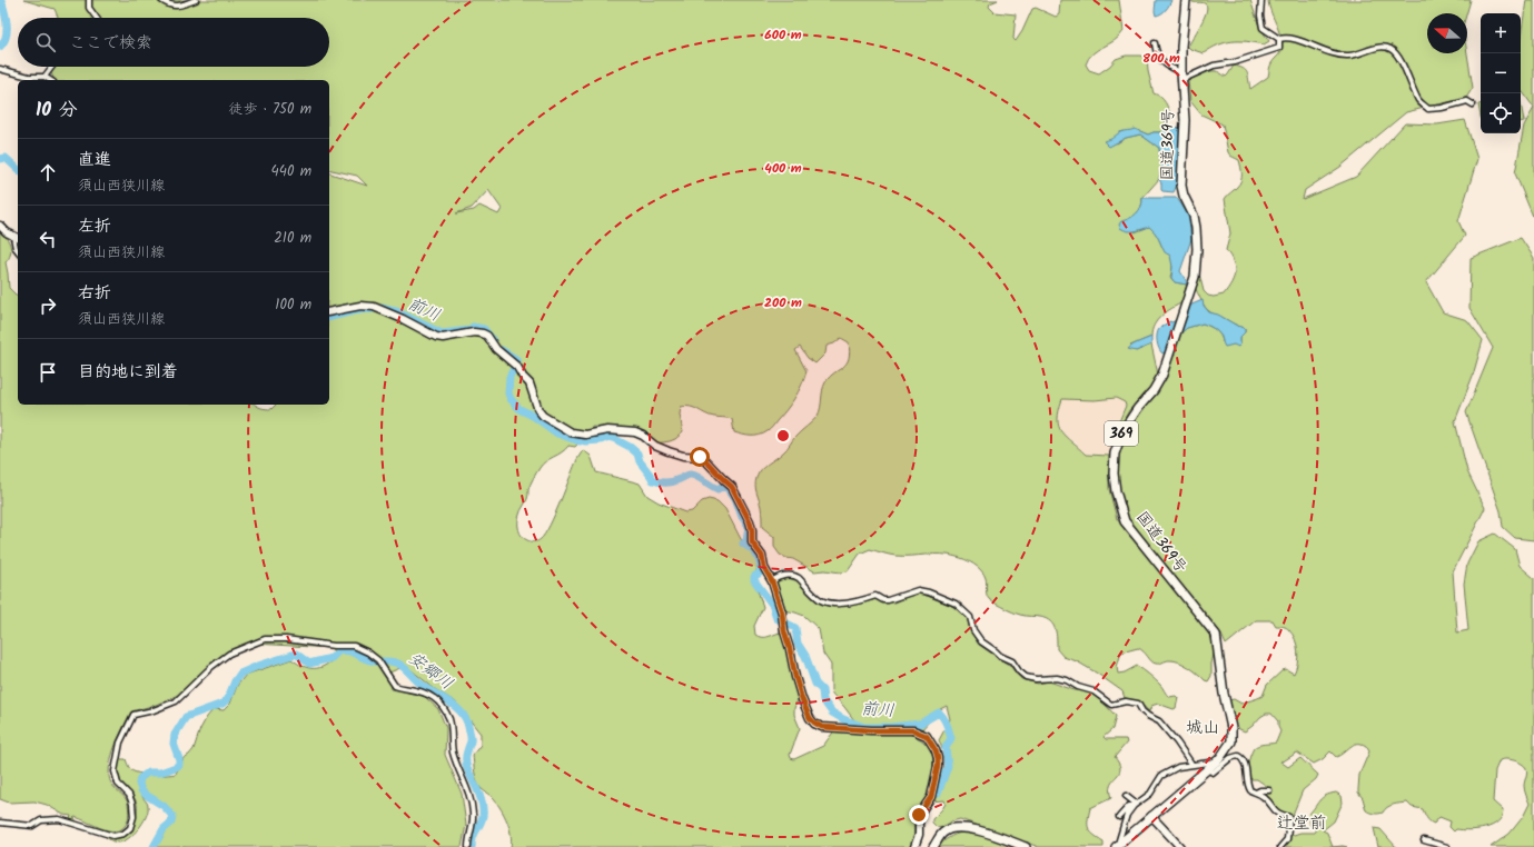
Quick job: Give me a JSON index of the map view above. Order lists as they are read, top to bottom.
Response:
{
  "streets": {
    "highway": ["国道369号", "369"]
  },
  "districts": ["城山", "辻堂前"],
  "water": ["前川", "安郷川"],
  "north": "left",
  "page": {
    "map_buttons": ["+", "−"],
    "search": "ここで検索",
    "heading": ["10 分", "徒歩 · 750 m"],
    "list": [
      ["直進", "須山西狭川線", "440 m"],
      ["左折", "須山西狭川線", "210 m"],
      ["右折", "須山西狭川線", "100 m"],
      "目的地に到着"
    ]
  },
  "rings": [
    "600 m",
    "800 m",
    "400 m",
    "200 m"
  ]
}
